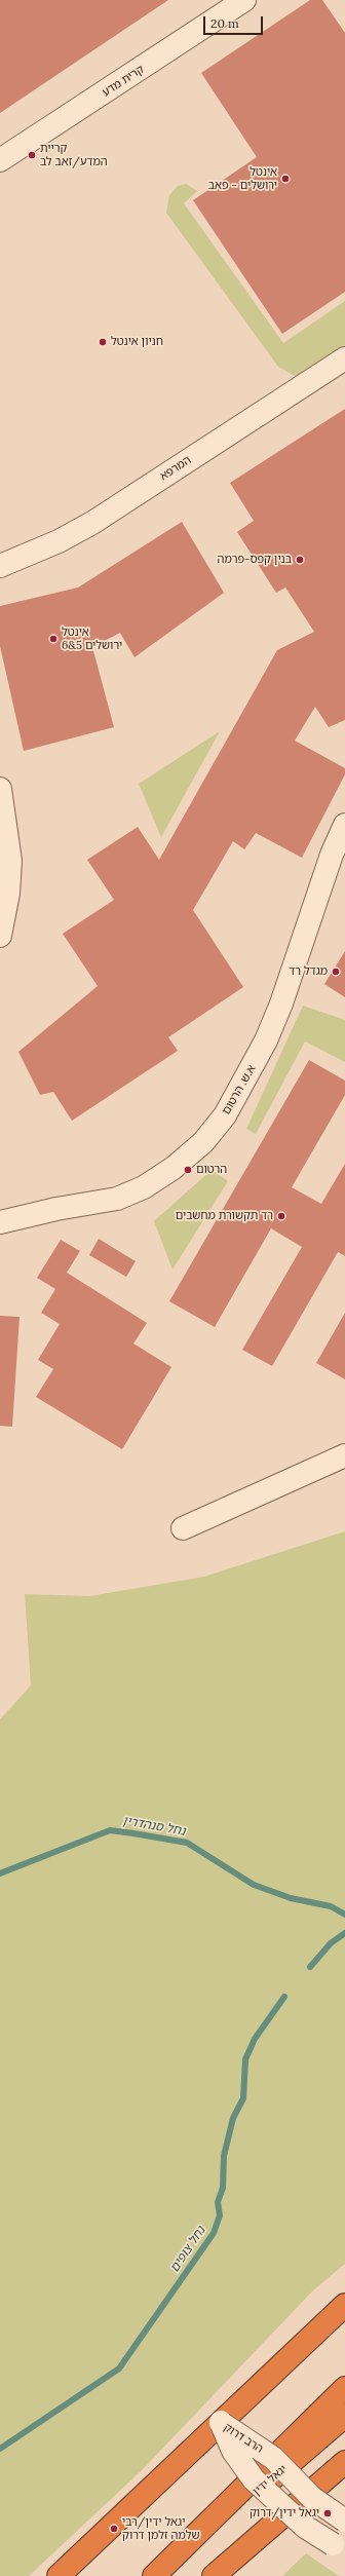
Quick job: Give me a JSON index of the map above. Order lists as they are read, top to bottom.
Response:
{
  "streets": {
    "highway": ["יגאל ידין"],
    "street": [
      "קרית מדע",
      "המרפא",
      "א.ש. הרטום",
      "הרב דרוק"
    ]
  },
  "water": ["נחל סנהדרין", "נחל צופים"],
  "places": [
    "קריית המדע/זאב לב",
    "אינטל ירושלים - פאב",
    "חניון אינטל",
    "בנין קפס-פרמה",
    "אינטל ירושלים 5&6",
    "מגדל רד",
    "הרטום",
    "רד תקשורת מחשבים",
    "יגאל ידין/דרוק",
    "יגאל ידין/רבי שלמה זלמן דרוק"
  ],
  "scale_bar": "20 m"
}
